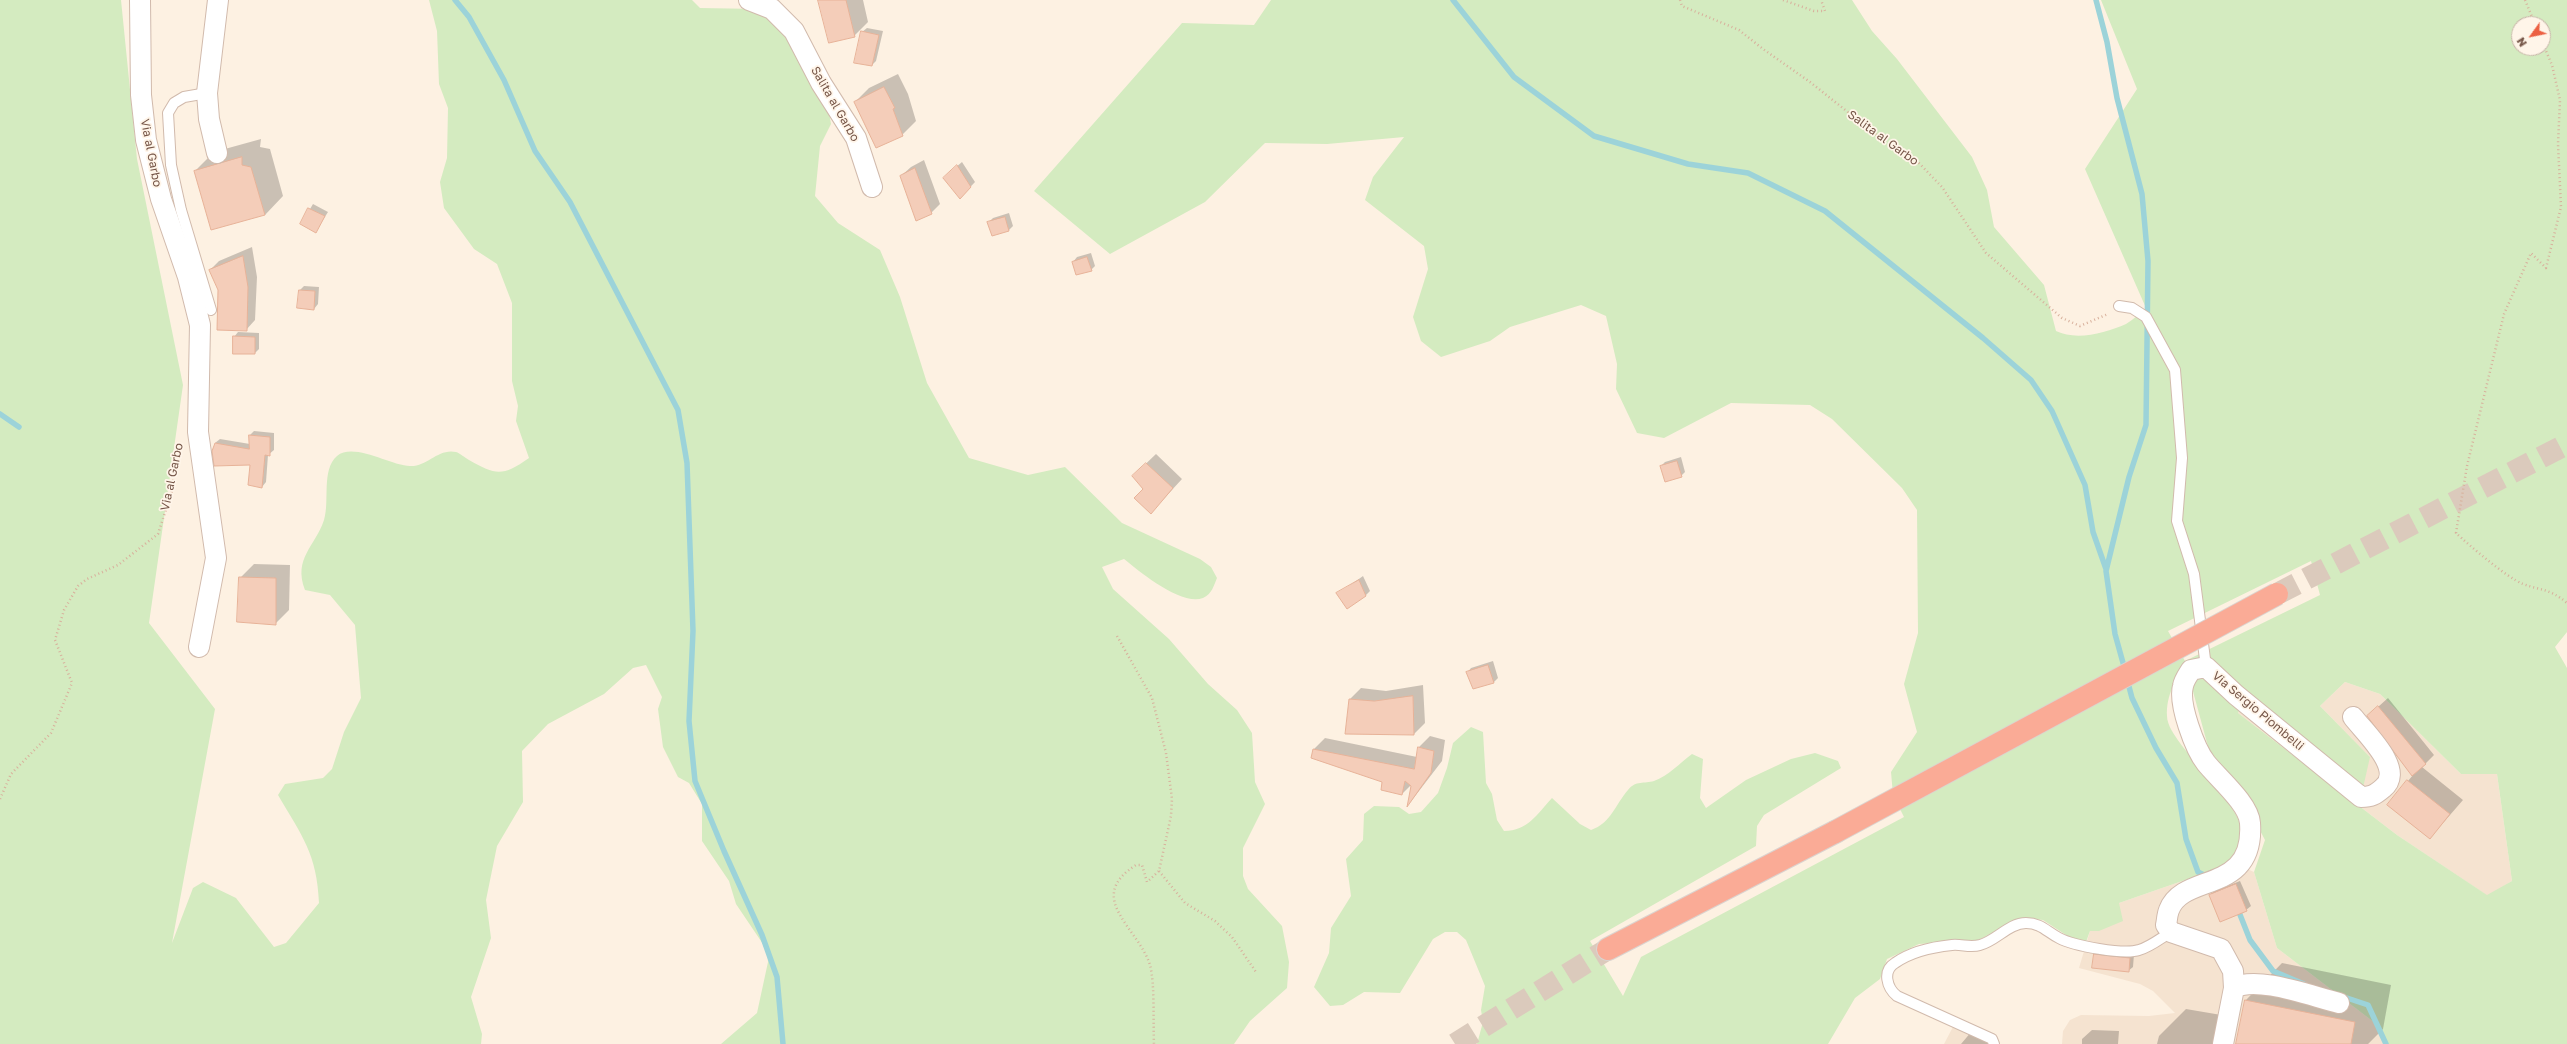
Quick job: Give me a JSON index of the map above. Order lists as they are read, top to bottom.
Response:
{
  "streets": {
    "street": ["Salita al Garbo", "Via al Garbo", "Via Sergio Piombelli"]
  },
  "north": "bottom left"
}
